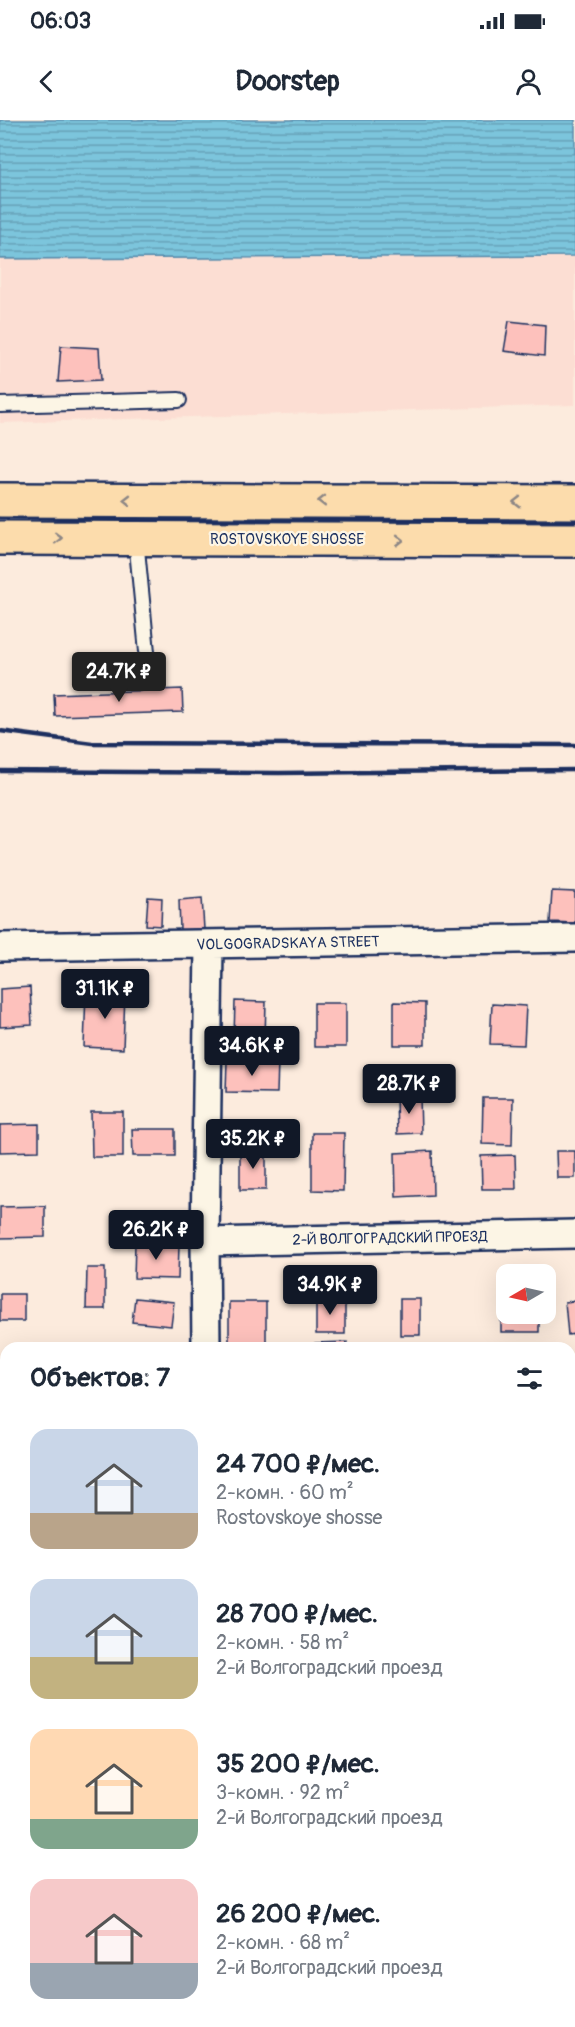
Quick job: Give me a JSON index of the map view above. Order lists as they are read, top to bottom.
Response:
{
  "streets": {
    "main road": ["ROSTOVSKOYE SHOSSE"],
    "street": ["VOLGOGRADSKAYA STREET", "2-Й ВОЛГОГРАДСКИЙ ПРОЕЗД"]
  },
  "north": "left",
  "page": {
    "status": "06:03",
    "header": "Doorstep",
    "price": [
      "24.7K ₽",
      "31.1K ₽",
      "34.6K ₽",
      "28.7K ₽",
      "35.2K ₽",
      "26.2K ₽",
      "34.9K ₽"
    ],
    "heading": "Объектов: 7",
    "list": [
      {
        "name": "24 700 ₽/мес.",
        "note": "2-комн. · 60 m² · Rostovskoye shosse"
      },
      {
        "name": "28 700 ₽/мес.",
        "note": "2-комн. · 58 m² · 2-й Волгоградский проезд"
      },
      {
        "name": "35 200 ₽/мес.",
        "note": "3-комн. · 92 m² · 2-й Волгоградский проезд"
      },
      {
        "name": "26 200 ₽/мес.",
        "note": "2-комн. · 68 m² · 2-й Волгоградский проезд"
      }
    ]
  }
}
